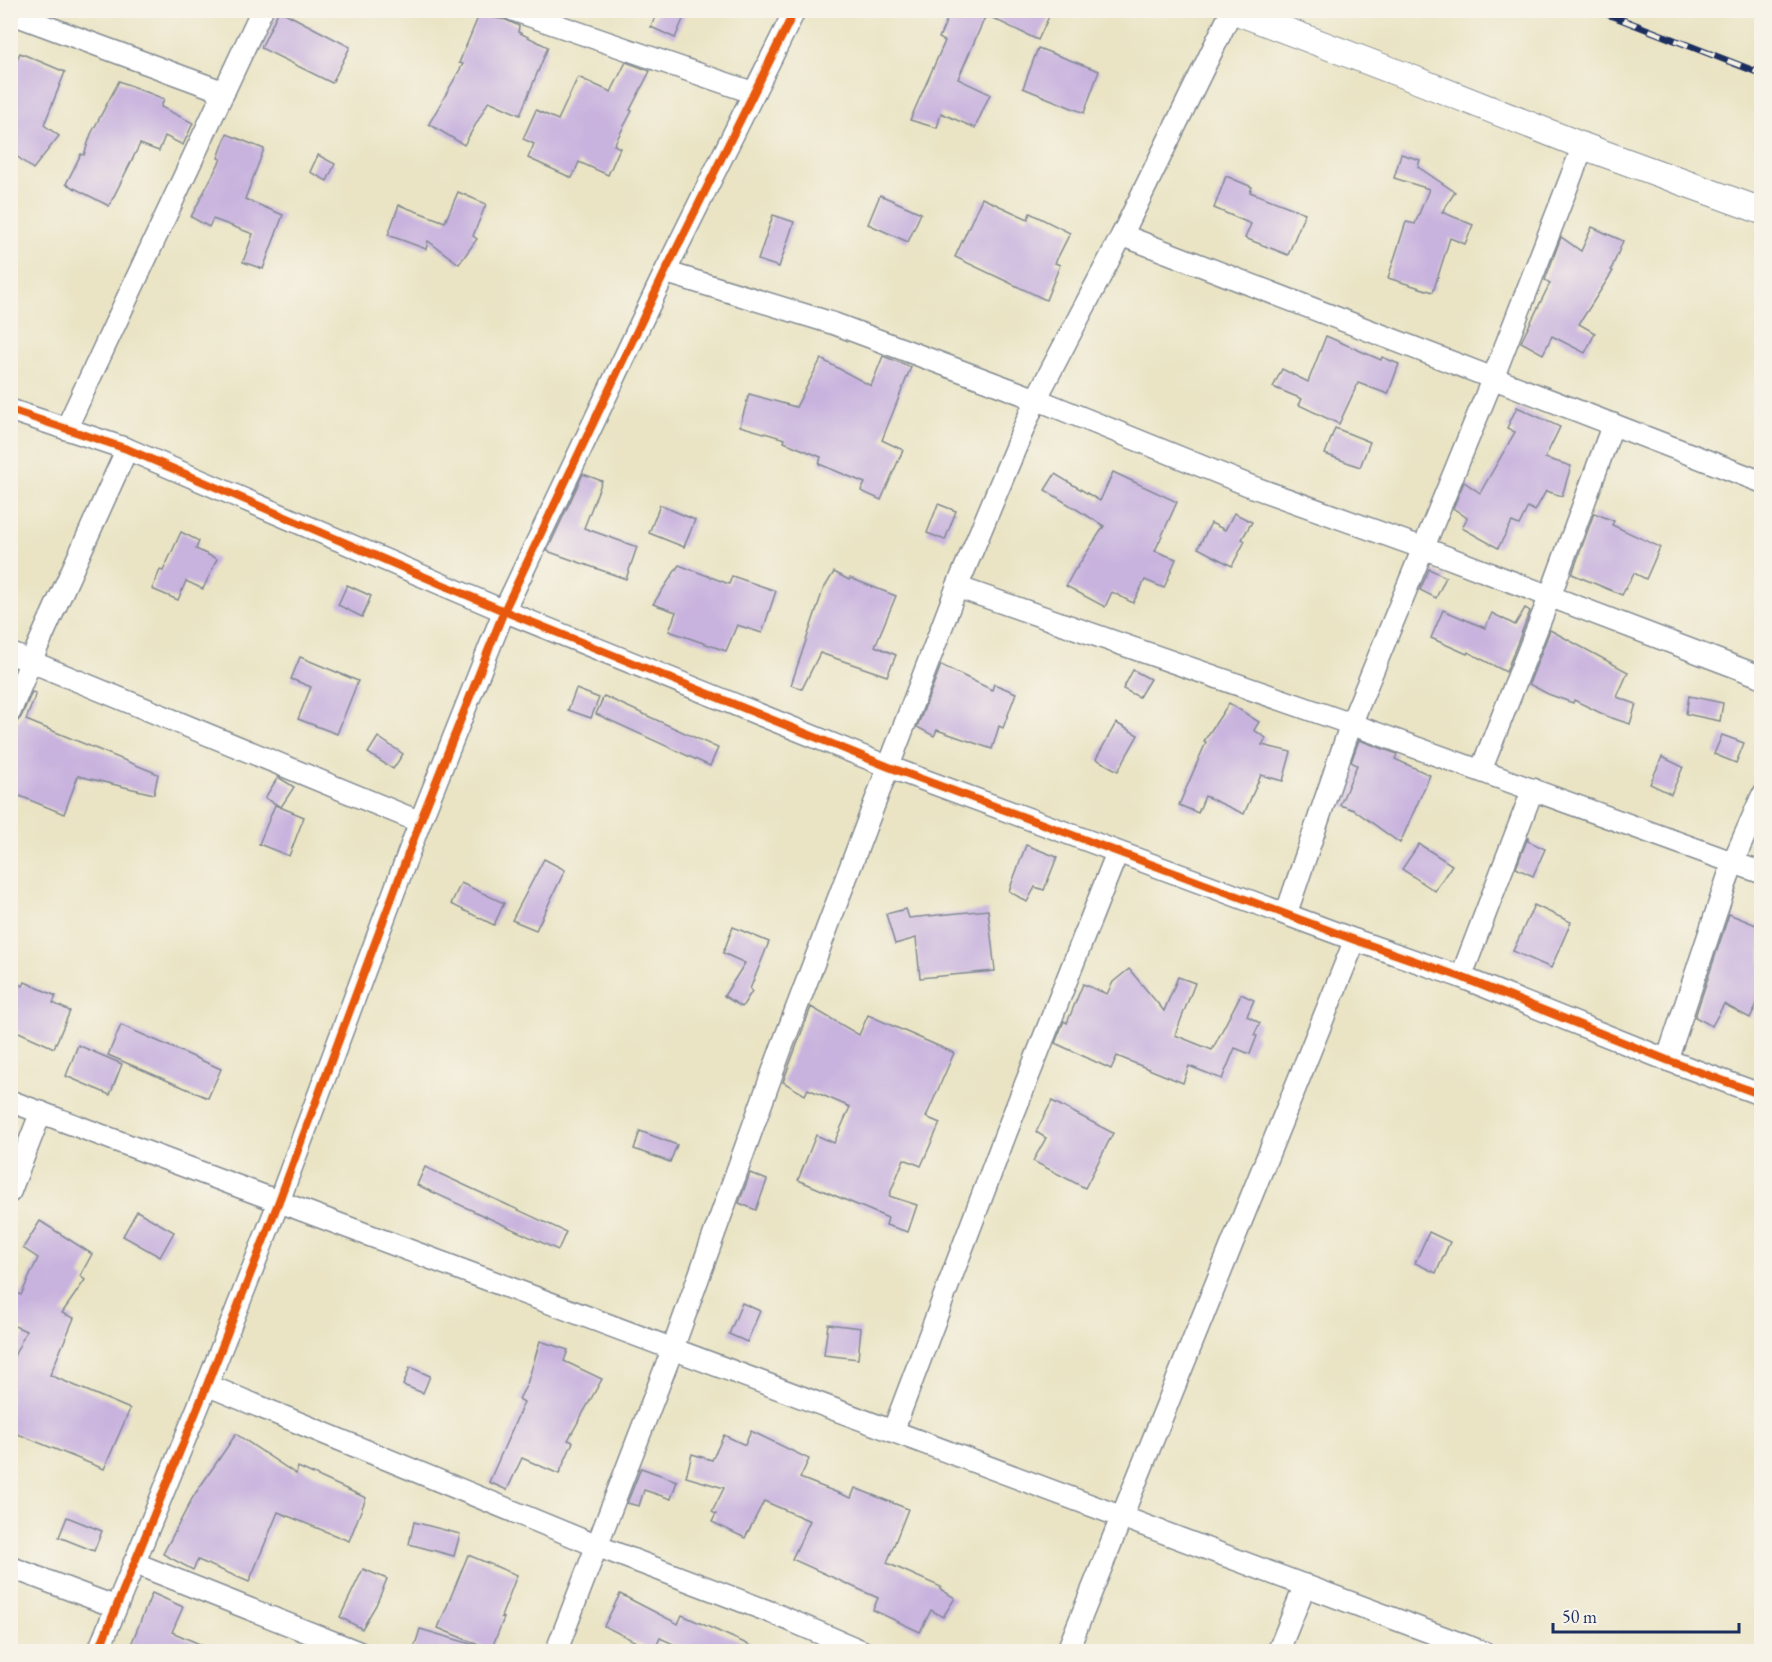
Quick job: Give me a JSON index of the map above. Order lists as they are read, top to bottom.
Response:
{
  "scale_bar": "50 m"
}
